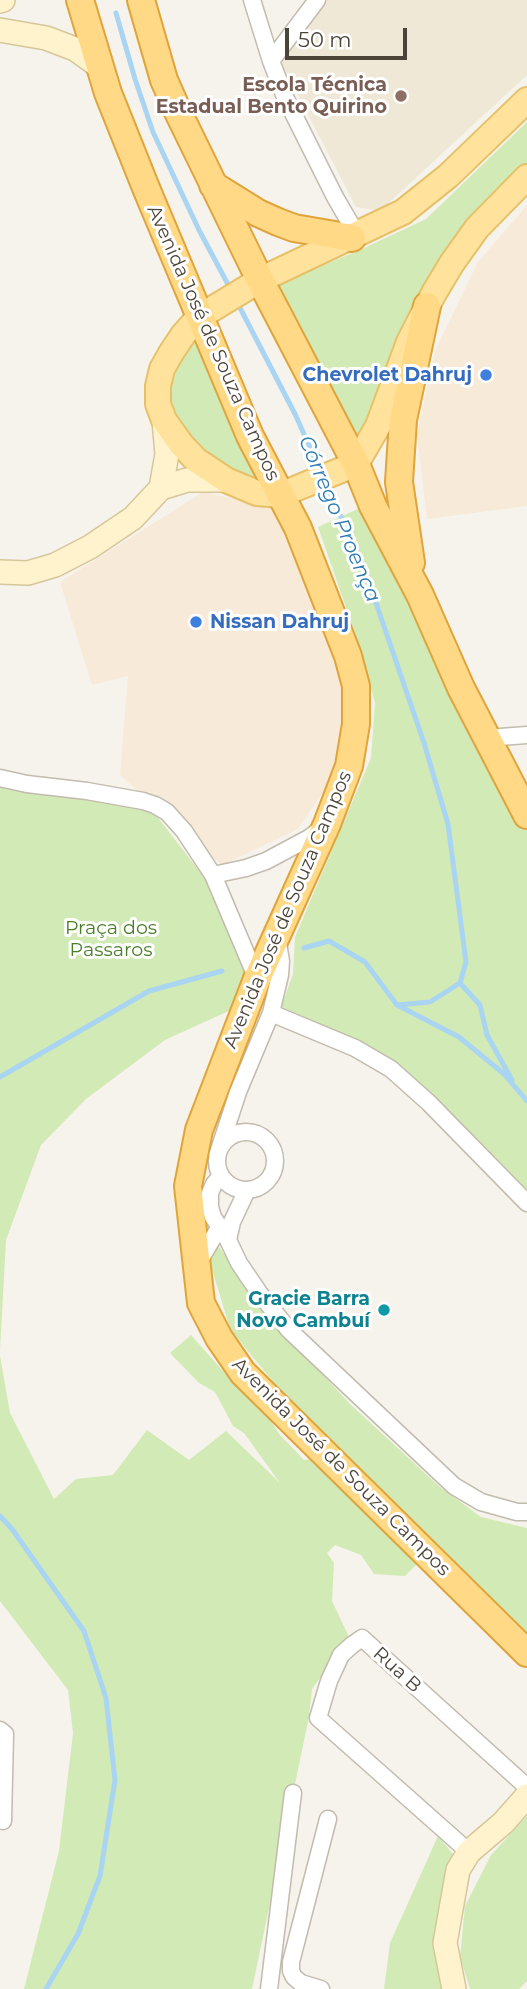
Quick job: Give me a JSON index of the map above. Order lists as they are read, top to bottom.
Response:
{
  "streets": {
    "highway": ["Avenida José de Souza Campos"],
    "street": ["Rua B"]
  },
  "water": ["Córrego Proença"],
  "parks": ["Praça dos Passaros"],
  "places": [
    "Escola Técnica Estadual Bento Quirino",
    "Chevrolet Dahruj",
    "Nissan Dahruj",
    "Gracie Barra Novo Cambuí"
  ],
  "scale_bar": "50 m"
}
